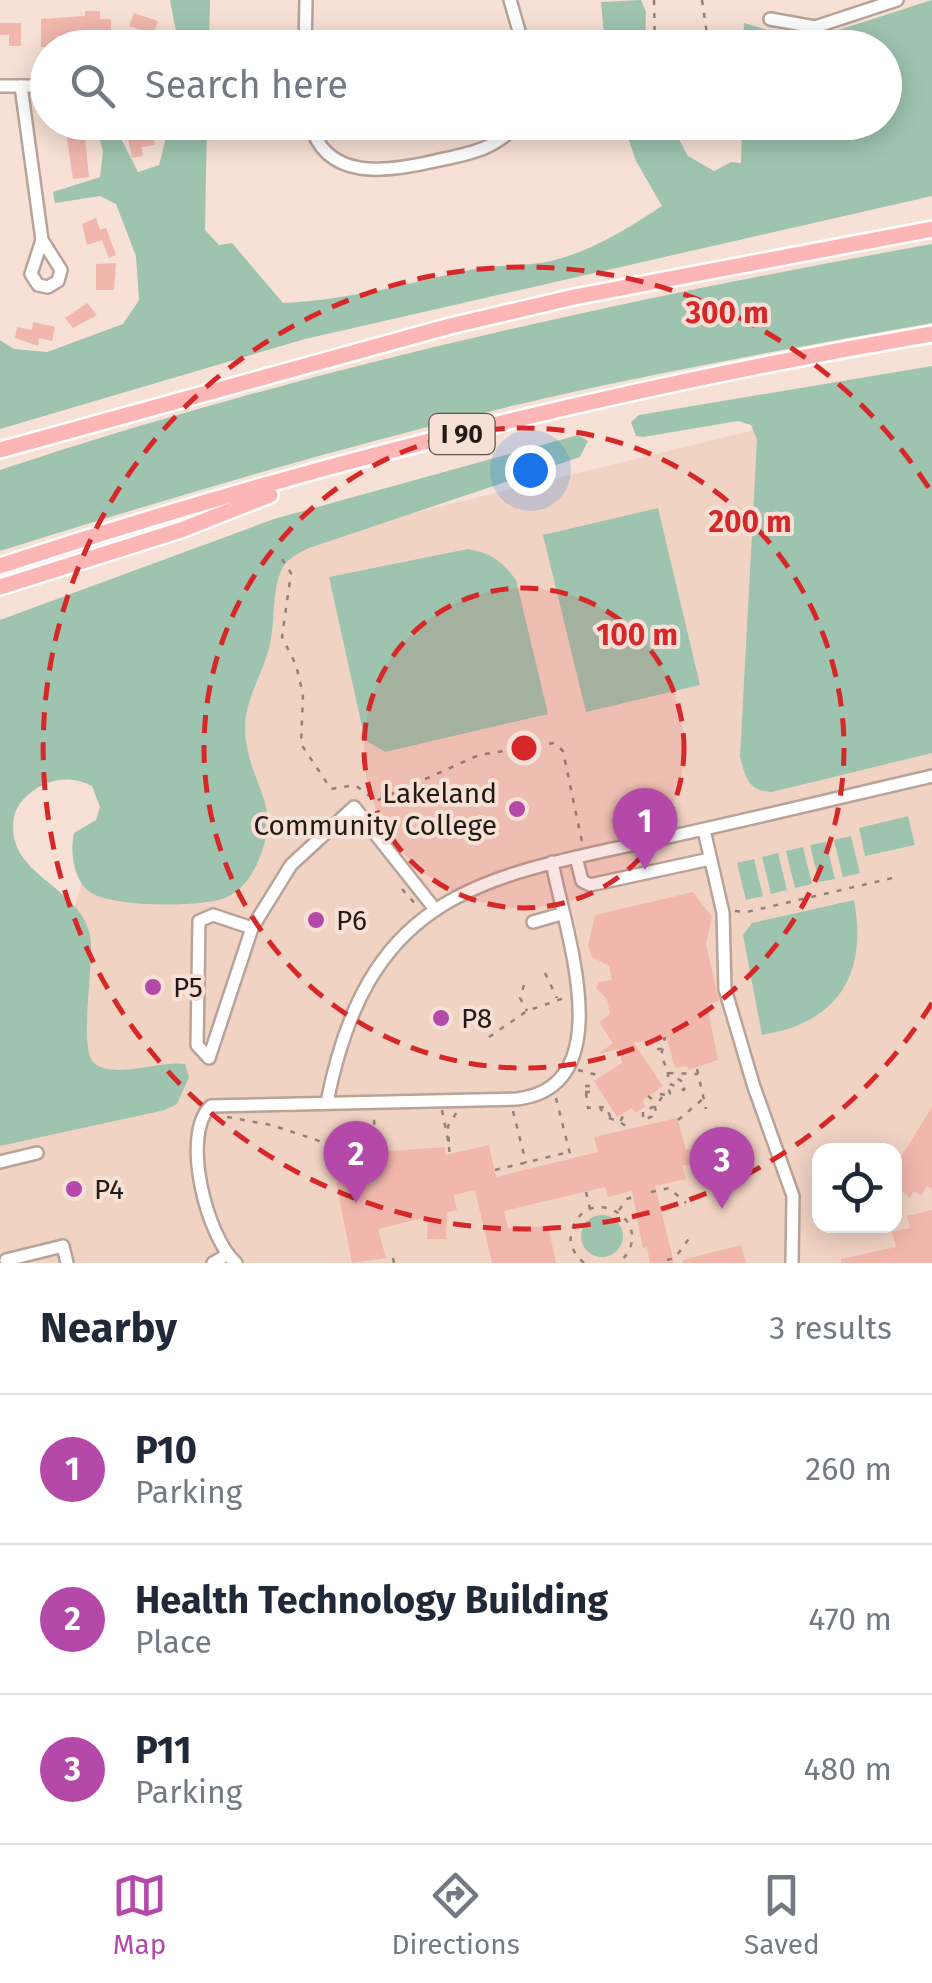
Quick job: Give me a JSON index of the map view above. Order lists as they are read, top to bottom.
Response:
{
  "streets": {
    "highway": ["I 90"]
  },
  "places": [
    "Lakeland Community College",
    "P6",
    "P5",
    "P8",
    "P4"
  ],
  "page": {
    "search": "Search here",
    "pins": ["1", "2", "3"],
    "heading": ["Nearby", "3 results"],
    "list": [
      {
        "mark": "1",
        "name": "P10",
        "note": "Parking",
        "value": "260 m"
      },
      {
        "mark": "2",
        "name": "Health Technology Building",
        "note": "Place",
        "value": "470 m"
      },
      {
        "mark": "3",
        "name": "P11",
        "note": "Parking",
        "value": "480 m"
      }
    ],
    "nav": ["Map", "Directions", "Saved"]
  },
  "rings": ["300 m", "200 m", "100 m"]
}
